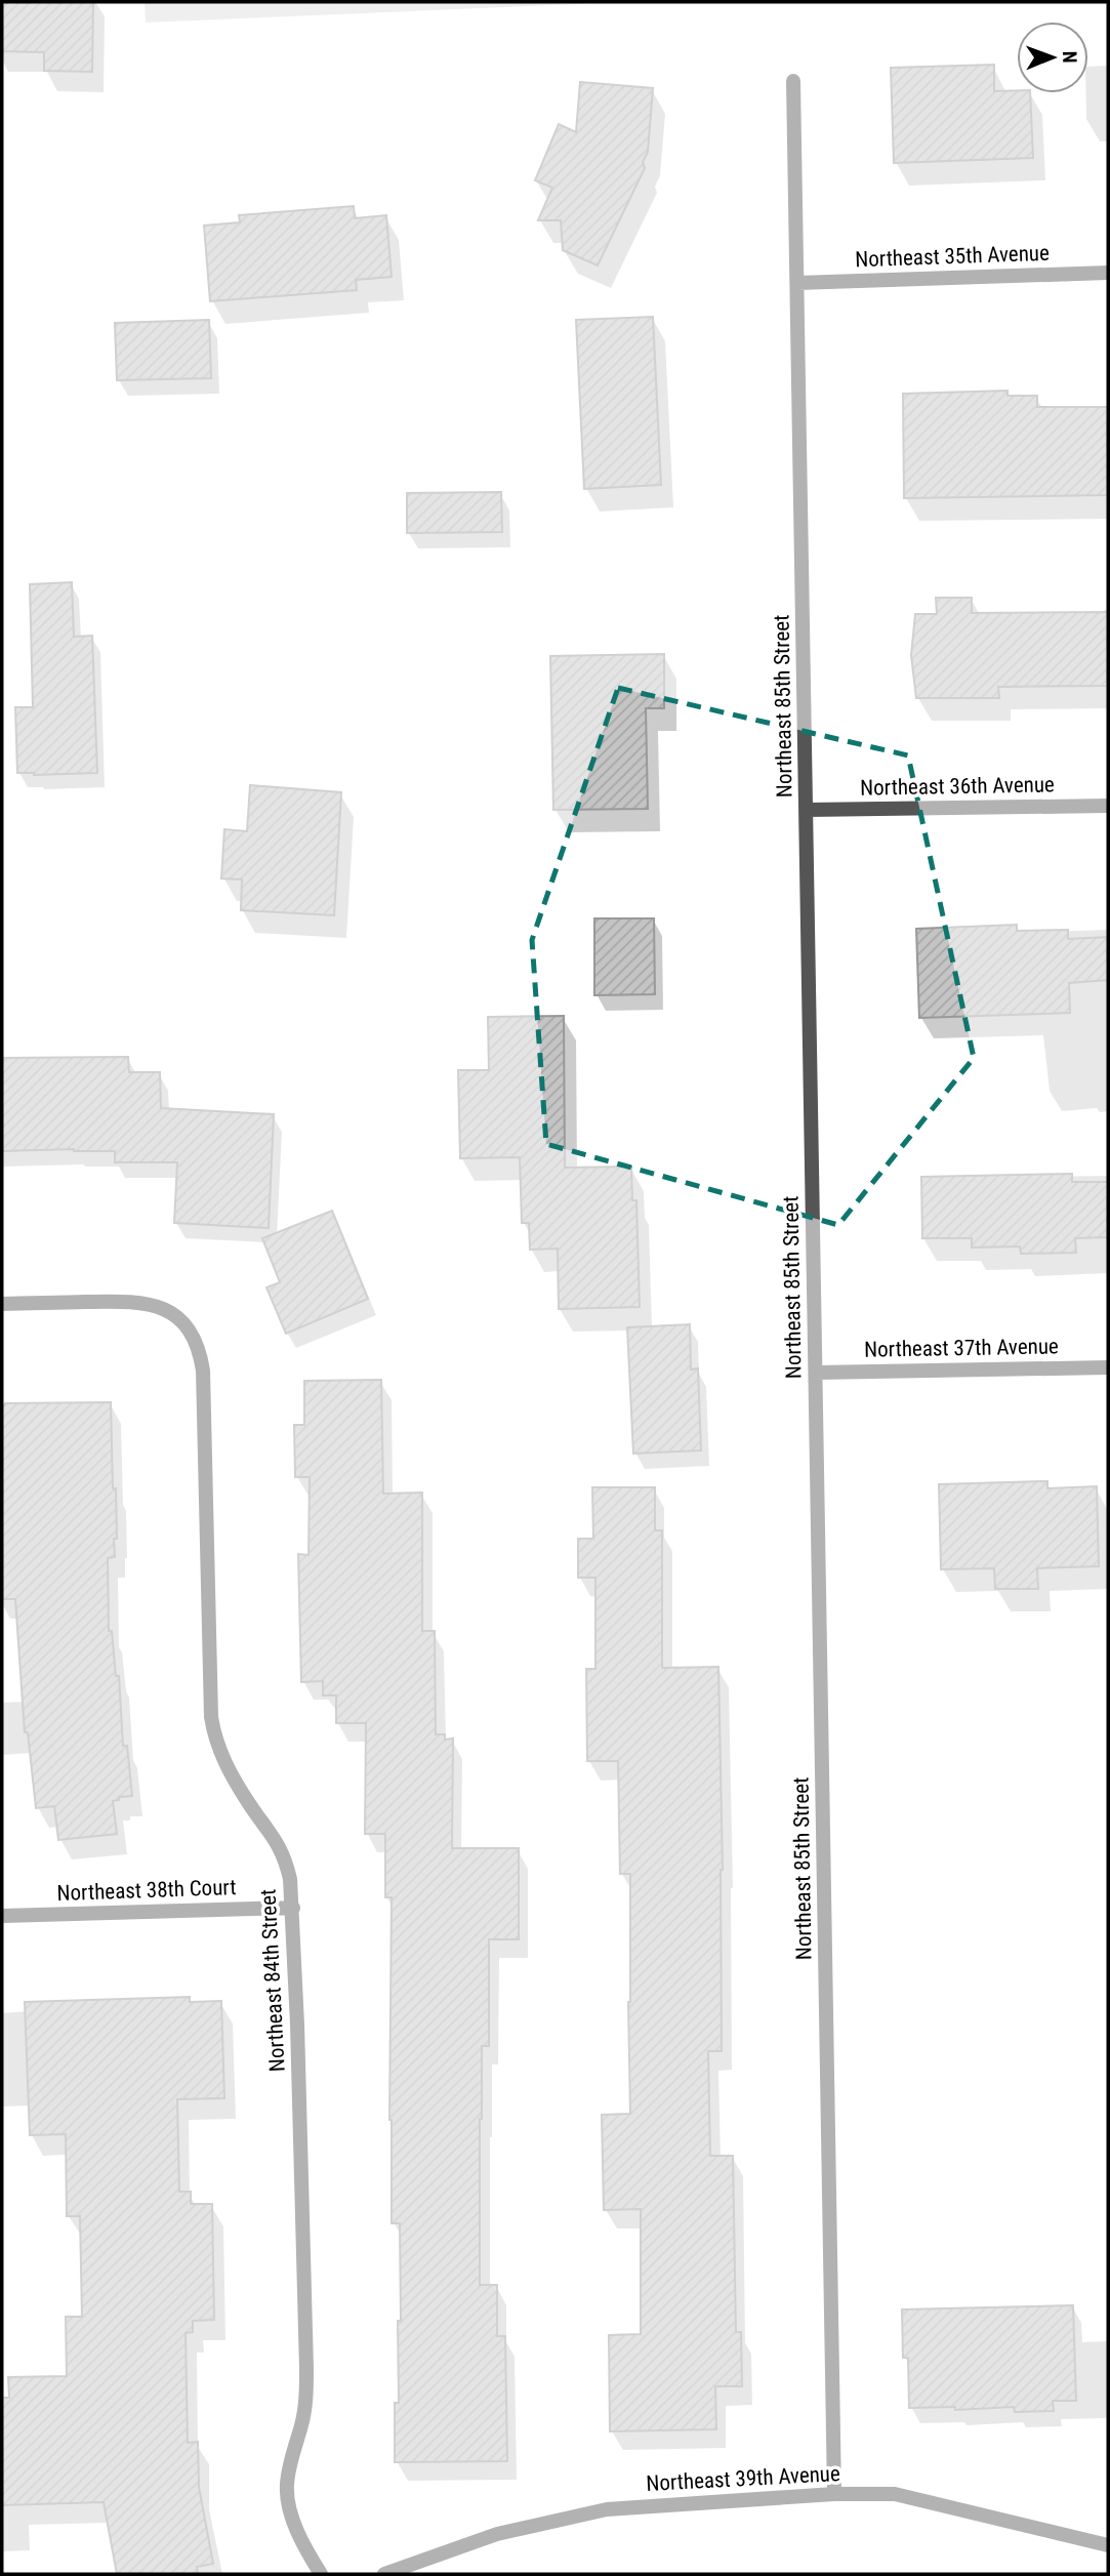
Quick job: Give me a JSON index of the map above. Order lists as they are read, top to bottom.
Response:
{
  "streets": {
    "street": [
      "Northeast 35th Avenue",
      "Northeast 85th Street",
      "Northeast 36th Avenue",
      "Northeast 37th Avenue",
      "Northeast 38th Court",
      "Northeast 84th Street",
      "Northeast 39th Avenue"
    ]
  },
  "crossings": [
    ["Northeast 35th Avenue", "Northeast 85th Street"],
    ["Northeast 85th Street", "Northeast 36th Avenue"],
    ["Northeast 85th Street", "Northeast 37th Avenue"],
    ["Northeast 85th Street", "Northeast 39th Avenue"],
    ["Northeast 38th Court", "Northeast 84th Street"]
  ],
  "north": "right"
}
